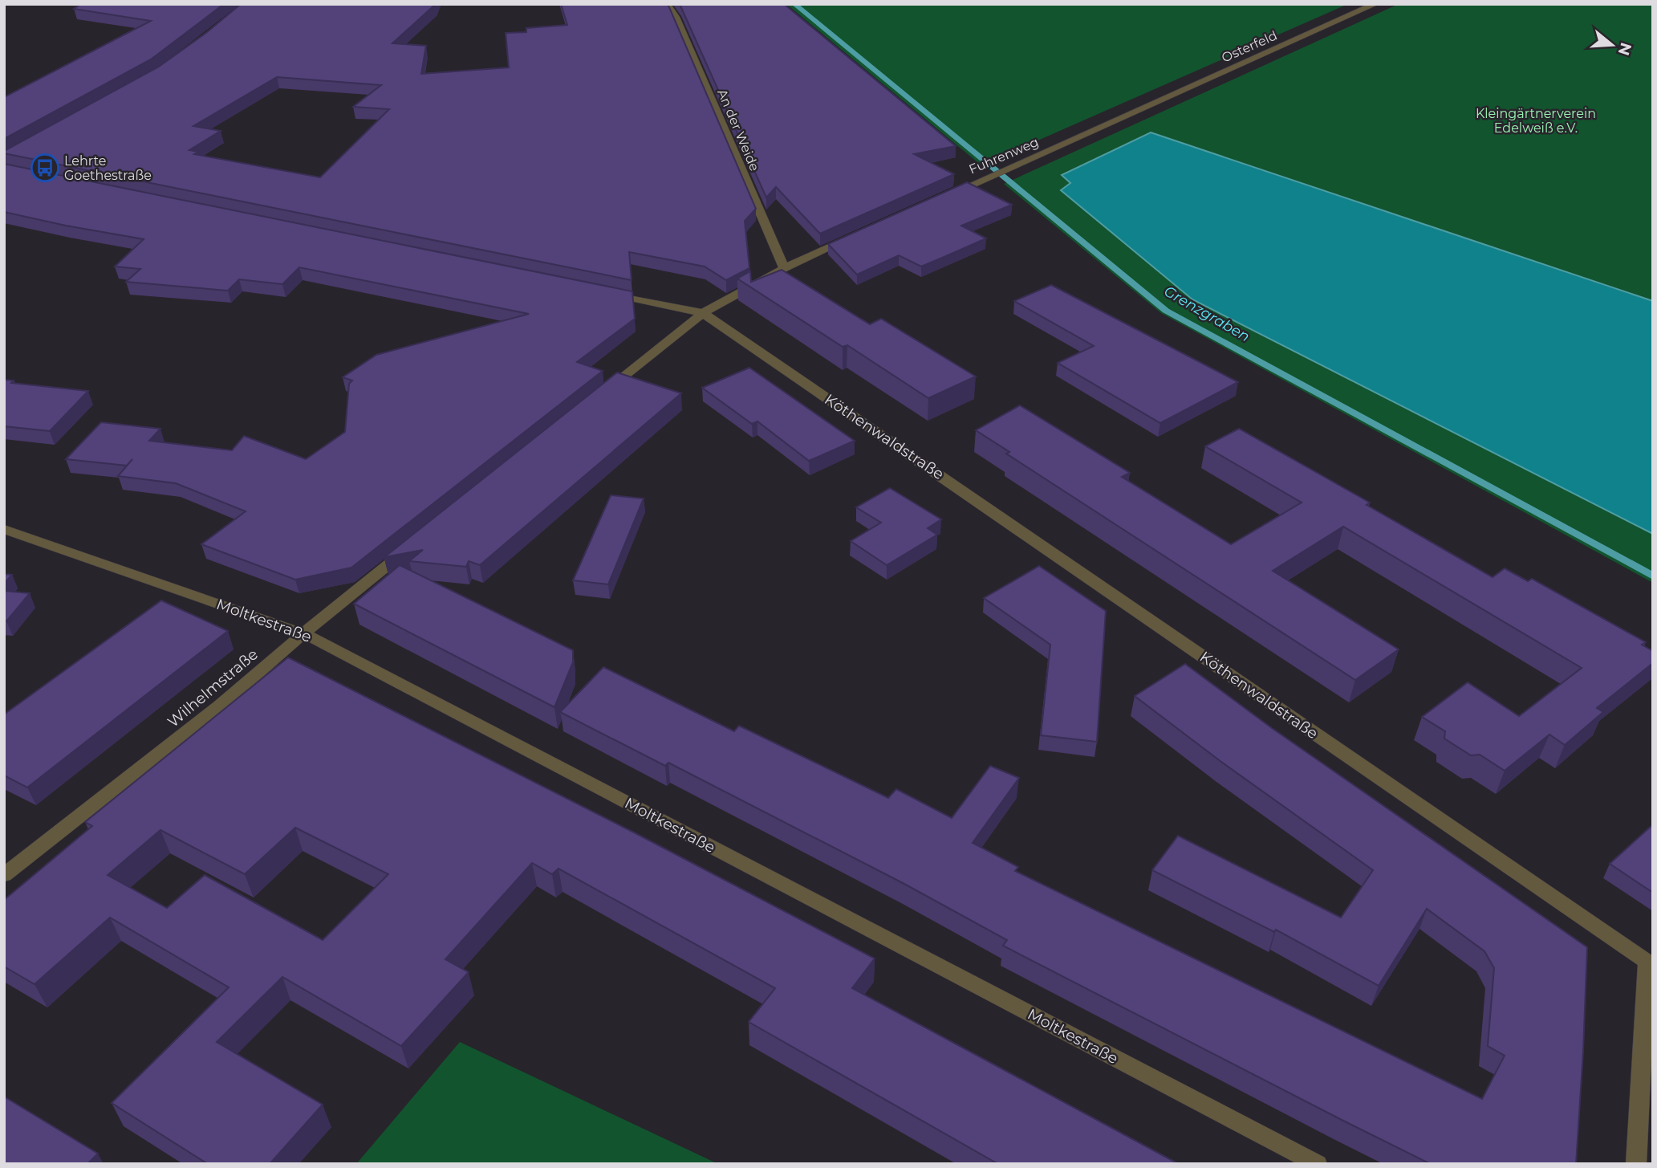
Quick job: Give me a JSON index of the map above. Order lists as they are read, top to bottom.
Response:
{
  "streets": {
    "street": [
      "Osterfeld",
      "An der Weide",
      "Fuhrenweg",
      "Köthenwaldstraße",
      "Moltkestraße",
      "Wilhelmstraße"
    ]
  },
  "crossings": [
    ["Osterfeld", "Fuhrenweg"],
    ["Moltkestraße", "Wilhelmstraße"]
  ],
  "water": ["Grenzgraben"],
  "parks": ["Kleingärtnerverein Edelweiß e.V."],
  "places": {
    "bus stop": ["Lehrte Goethestraße"]
  },
  "north": "right"
}
